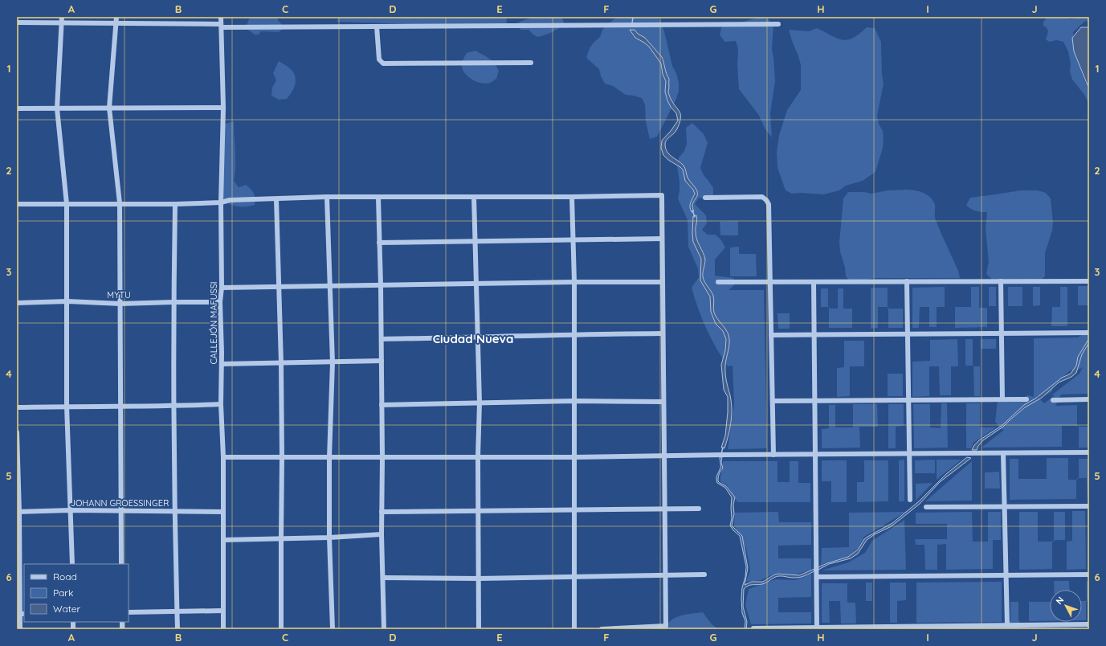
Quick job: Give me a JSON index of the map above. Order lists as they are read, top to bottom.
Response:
{
  "streets": {
    "street": ["MYTU", "CALLEJÓN MAFUSSI", "JOHANN GROESSINGER"]
  },
  "crossings": [
    ["MYTU", "CALLEJÓN MAFUSSI"],
    ["CALLEJÓN MAFUSSI", "JOHANN GROESSINGER"]
  ],
  "districts": ["Ciudad Nueva"],
  "legend": ["Road", "Park", "Water"],
  "north": "top left",
  "grid": {
    "columns": [
      "A",
      "B",
      "C",
      "D",
      "E",
      "F",
      "G",
      "H",
      "I",
      "J"
    ],
    "rows": [
      "1",
      "2",
      "3",
      "4",
      "5",
      "6"
    ]
  }
}
